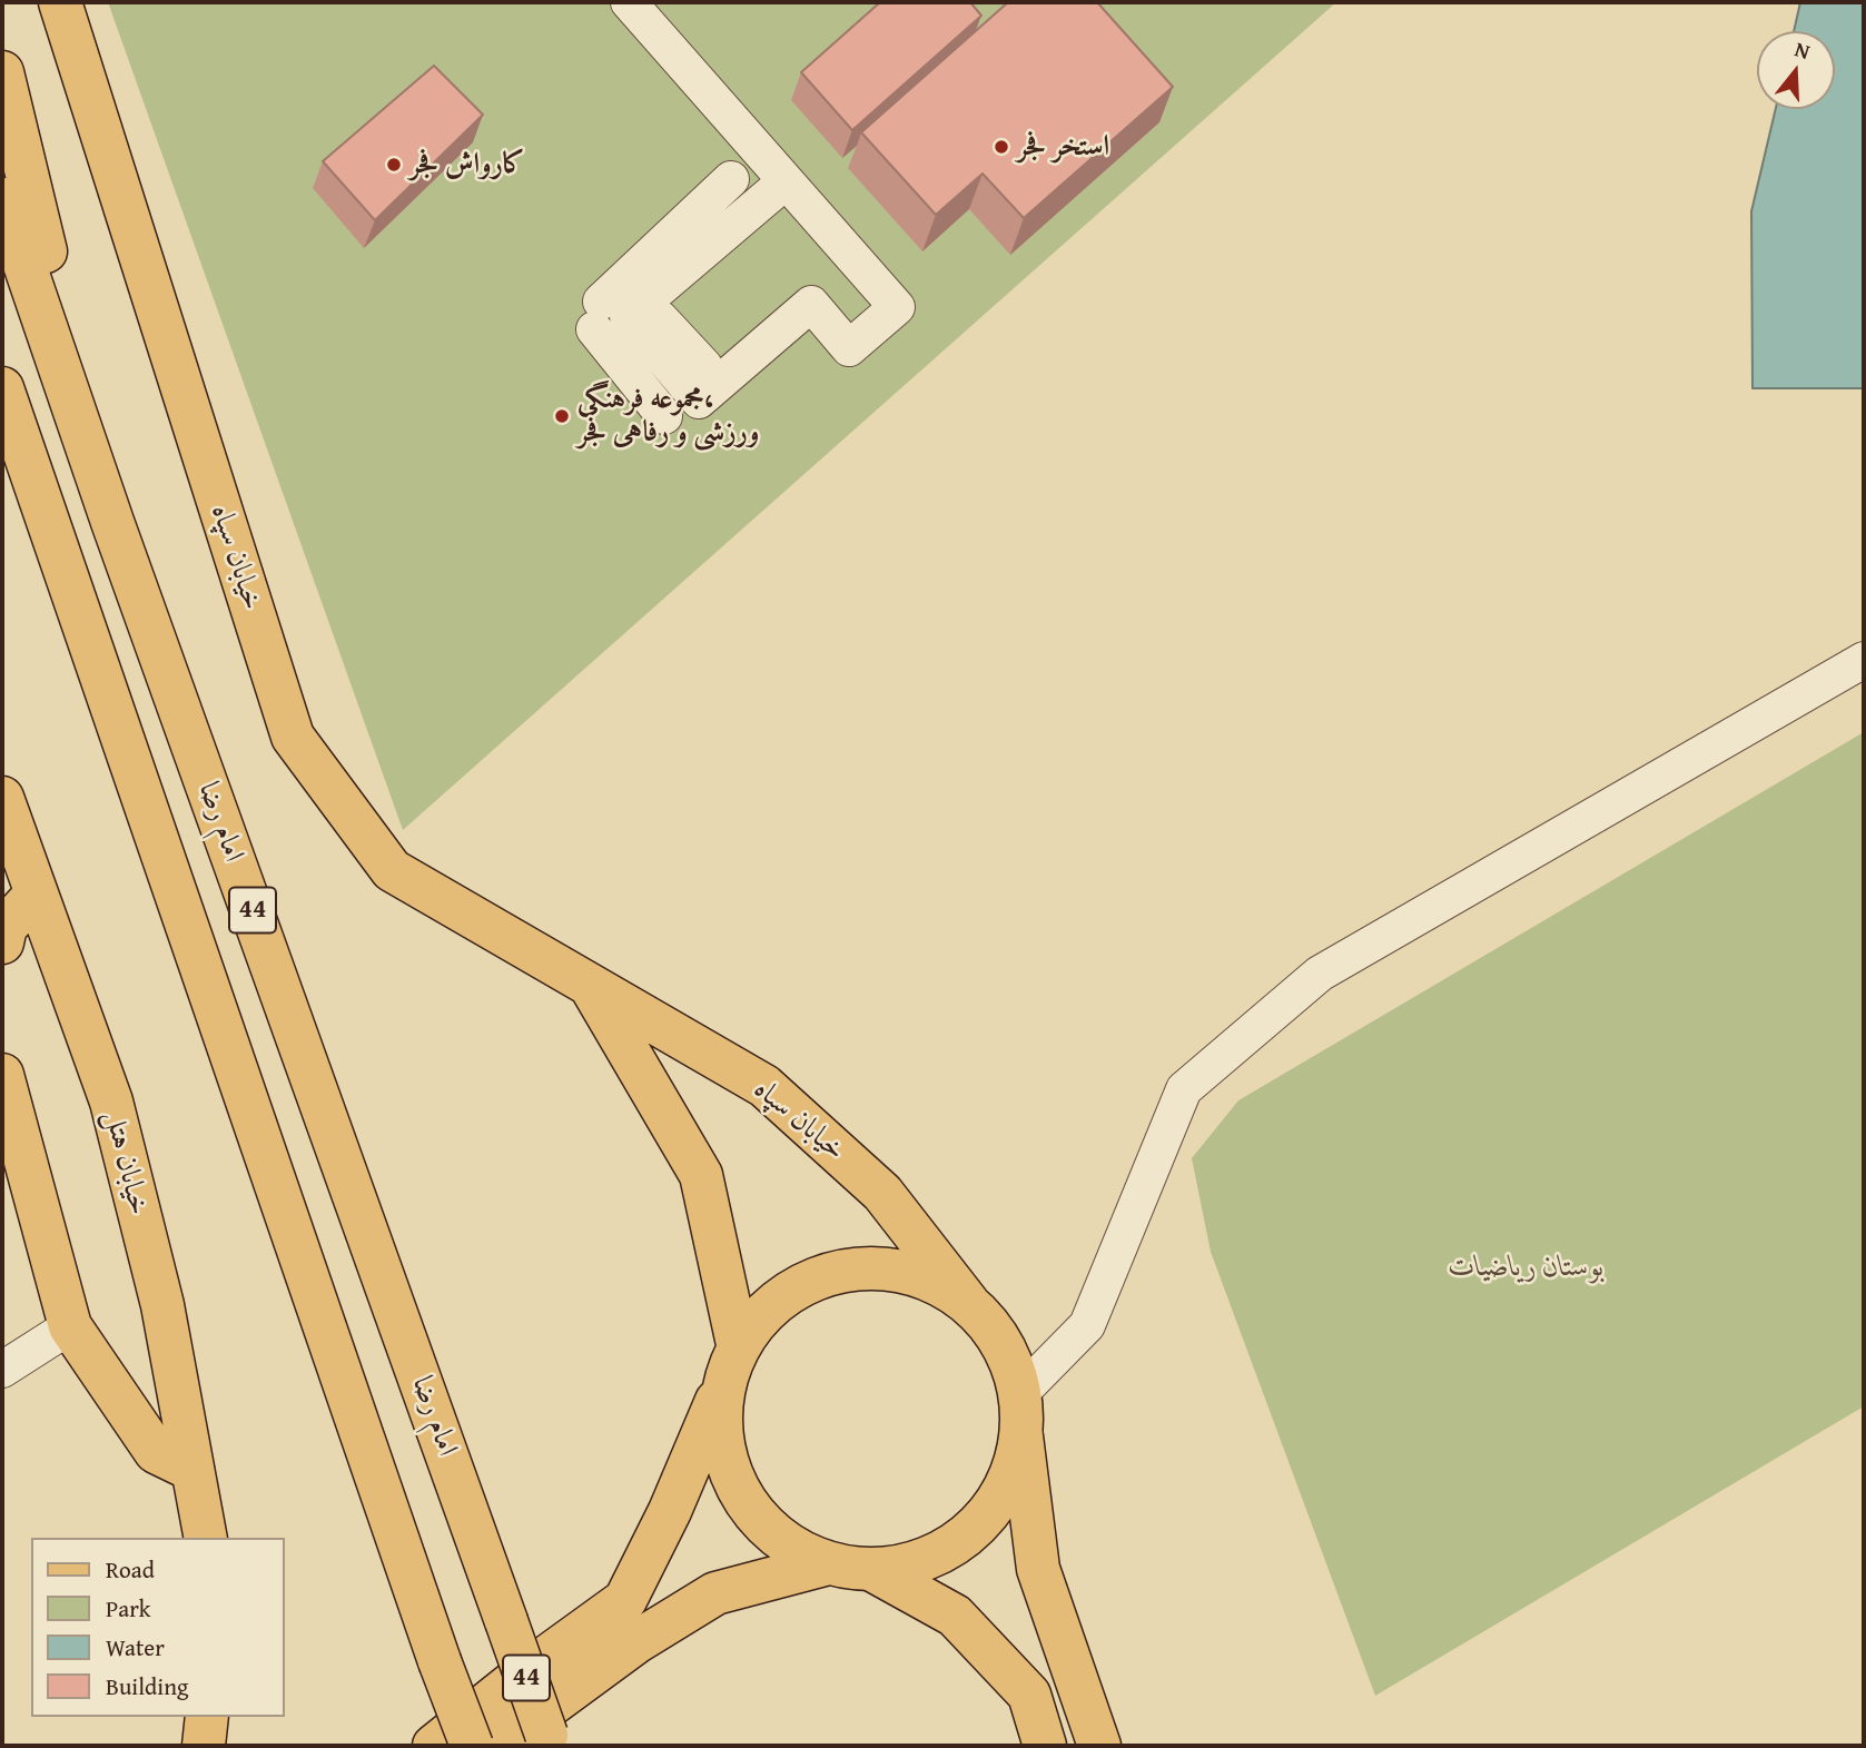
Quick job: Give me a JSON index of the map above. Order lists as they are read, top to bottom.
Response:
{
  "streets": {
    "main road": [
      "خیابان سپاه",
      "امام رضا",
      "44",
      "خیابان هتل"
    ]
  },
  "parks": ["بوستان ریاضیات"],
  "places": ["استخر فجر", "کارواش فجر", "مجموعه فرهنگی، ورزشی و رفاهی فجر"],
  "legend": [
    "Road",
    "Park",
    "Water",
    "Building"
  ],
  "north": "top"
}
